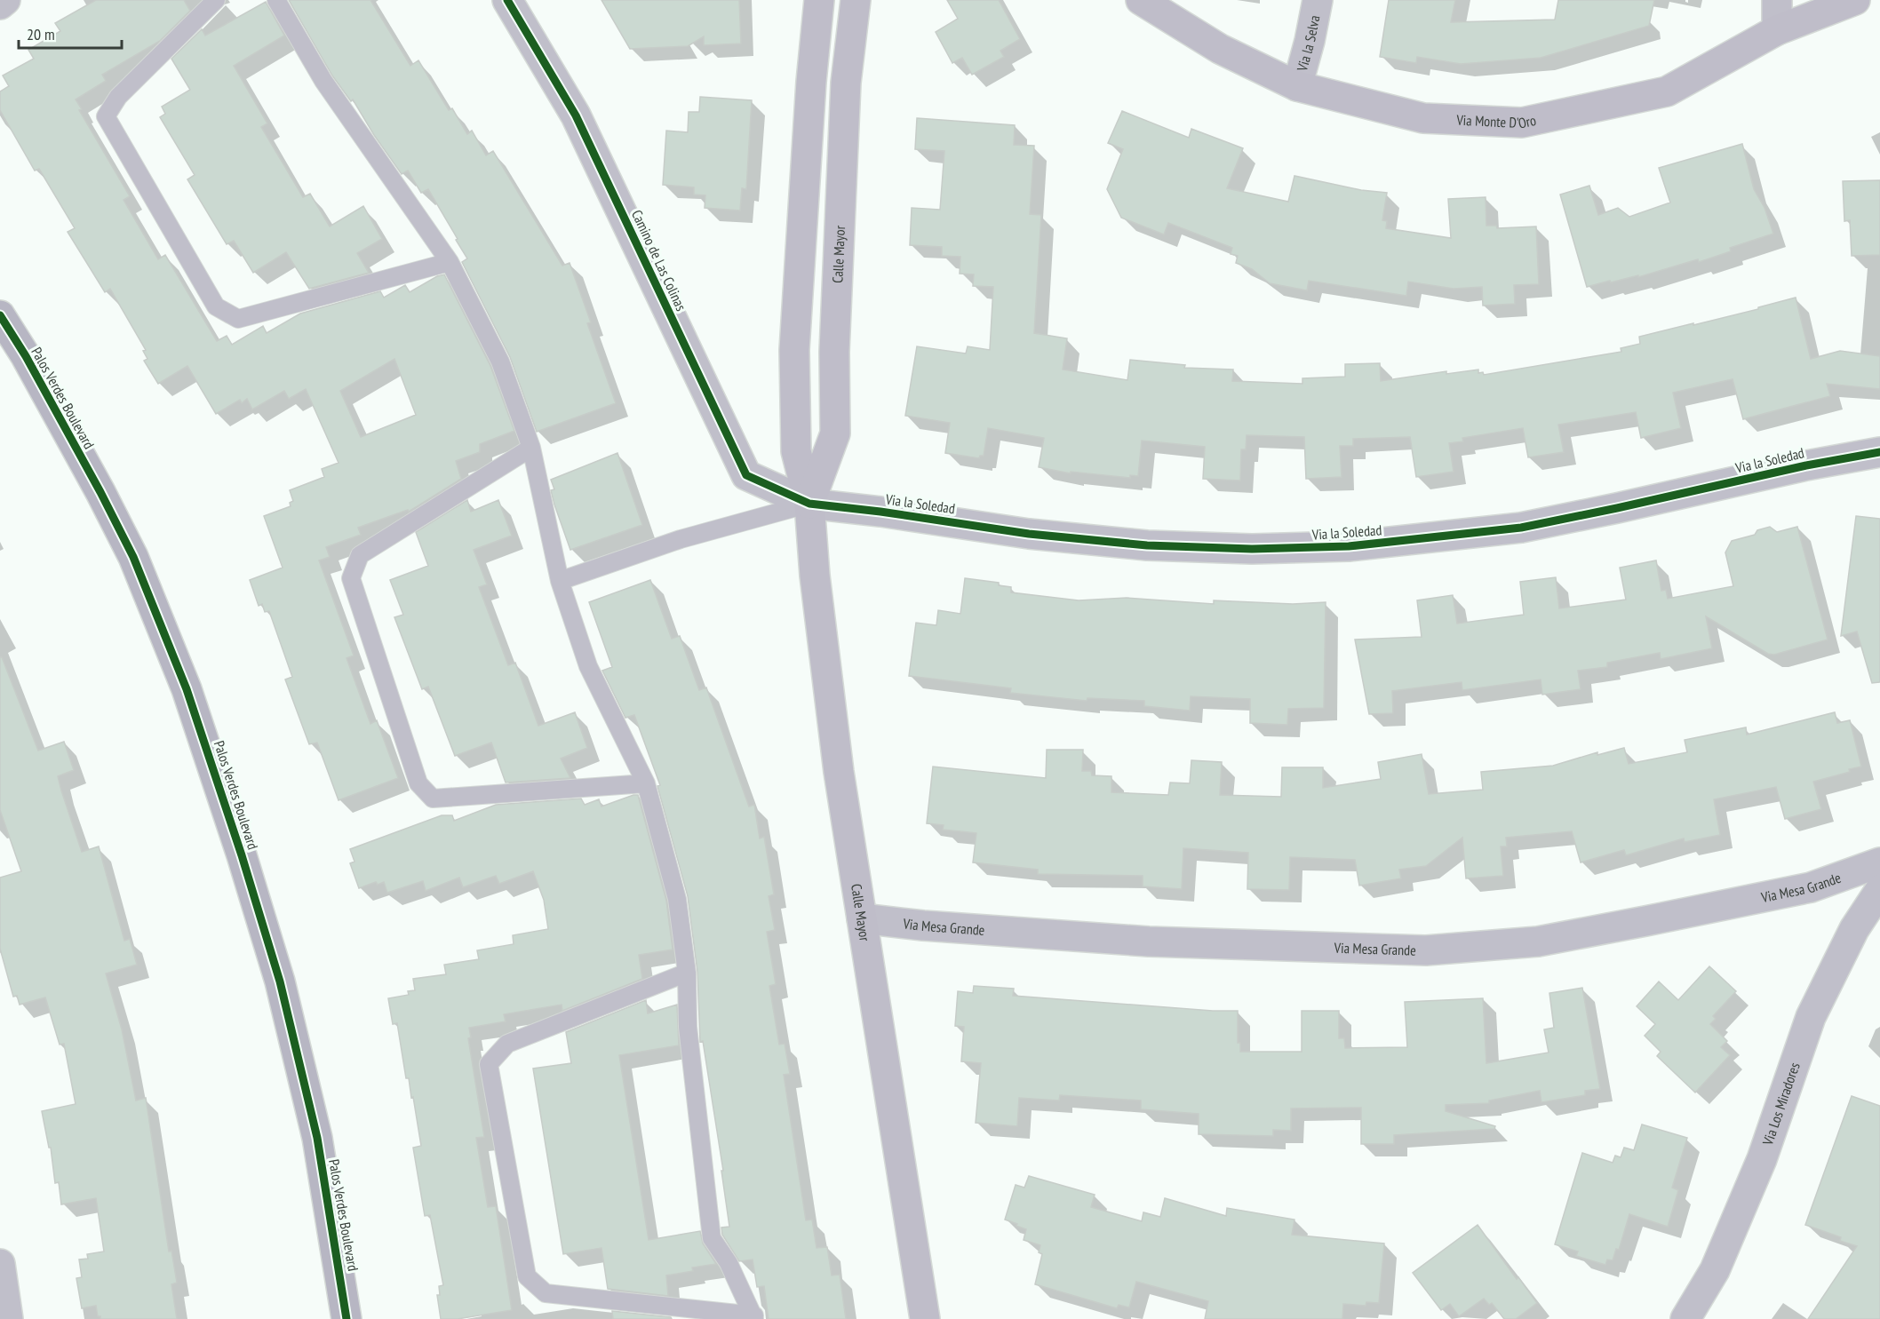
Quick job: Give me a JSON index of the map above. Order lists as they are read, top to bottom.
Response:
{
  "streets": {
    "main road": ["Palos Verdes Boulevard"],
    "street": [
      "Via la Selva",
      "Via Monte D'Oro",
      "Calle Mayor",
      "Camino de Las Colinas",
      "Via la Soledad",
      "Via Mesa Grande",
      "Via Los Miradores"
    ]
  },
  "crossings": [
    ["Via la Selva", "Via Monte D'Oro"],
    ["Calle Mayor", "Camino de Las Colinas"],
    ["Calle Mayor", "Via la Soledad"],
    ["Calle Mayor", "Via Mesa Grande"],
    ["Camino de Las Colinas", "Via la Soledad"]
  ],
  "scale_bar": "20 m"
}
